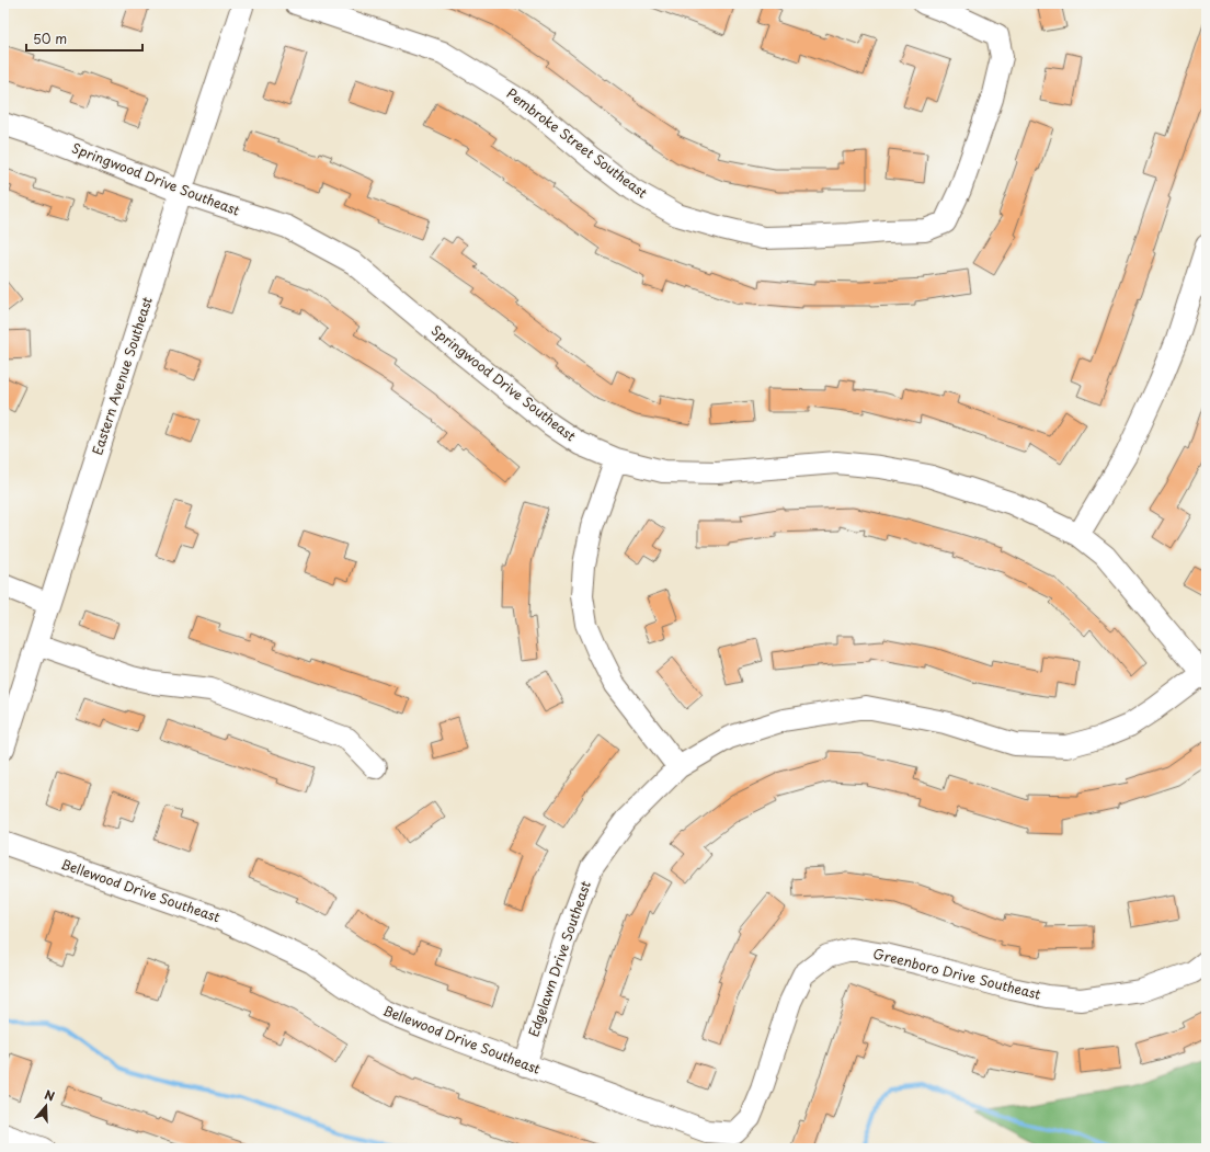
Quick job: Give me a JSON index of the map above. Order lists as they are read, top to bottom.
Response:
{
  "streets": {
    "street": [
      "Pembroke Street Southeast",
      "Springwood Drive Southeast",
      "Eastern Avenue Southeast",
      "Bellewood Drive Southeast",
      "Edgelawn Drive Southeast",
      "Greenboro Drive Southeast"
    ]
  },
  "crossings": [
    ["Springwood Drive Southeast", "Eastern Avenue Southeast"],
    ["Springwood Drive Southeast", "Edgelawn Drive Southeast"],
    ["Bellewood Drive Southeast", "Edgelawn Drive Southeast"],
    ["Bellewood Drive Southeast", "Greenboro Drive Southeast"]
  ],
  "scale_bar": "50 m",
  "north": "top"
}
